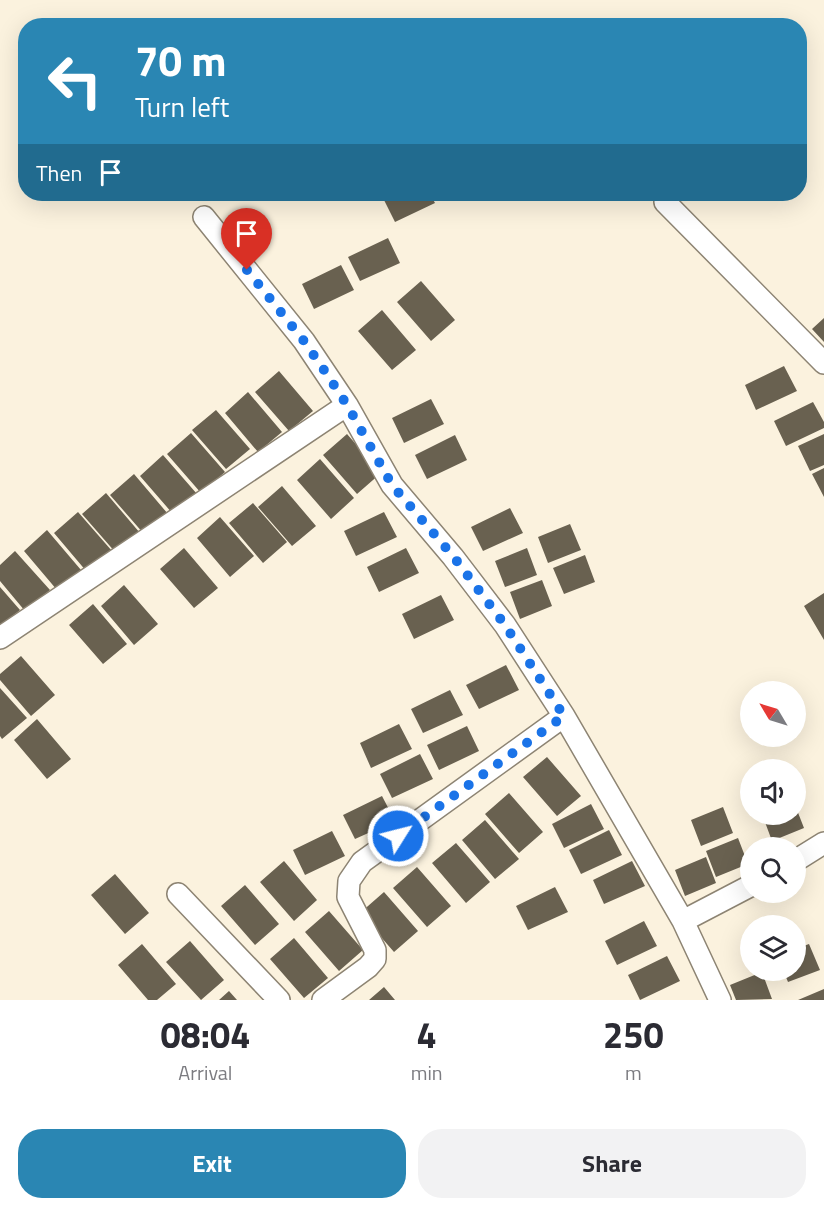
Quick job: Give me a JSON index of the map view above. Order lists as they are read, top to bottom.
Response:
{
  "north": "top left",
  "page": {
    "turn": ["70 m", "Turn left"],
    "then": "Then",
    "eta": [
      "08:04",
      "Arrival",
      "4",
      "min",
      "250",
      "m"
    ],
    "buttons": ["Exit", "Share"]
  }
}
